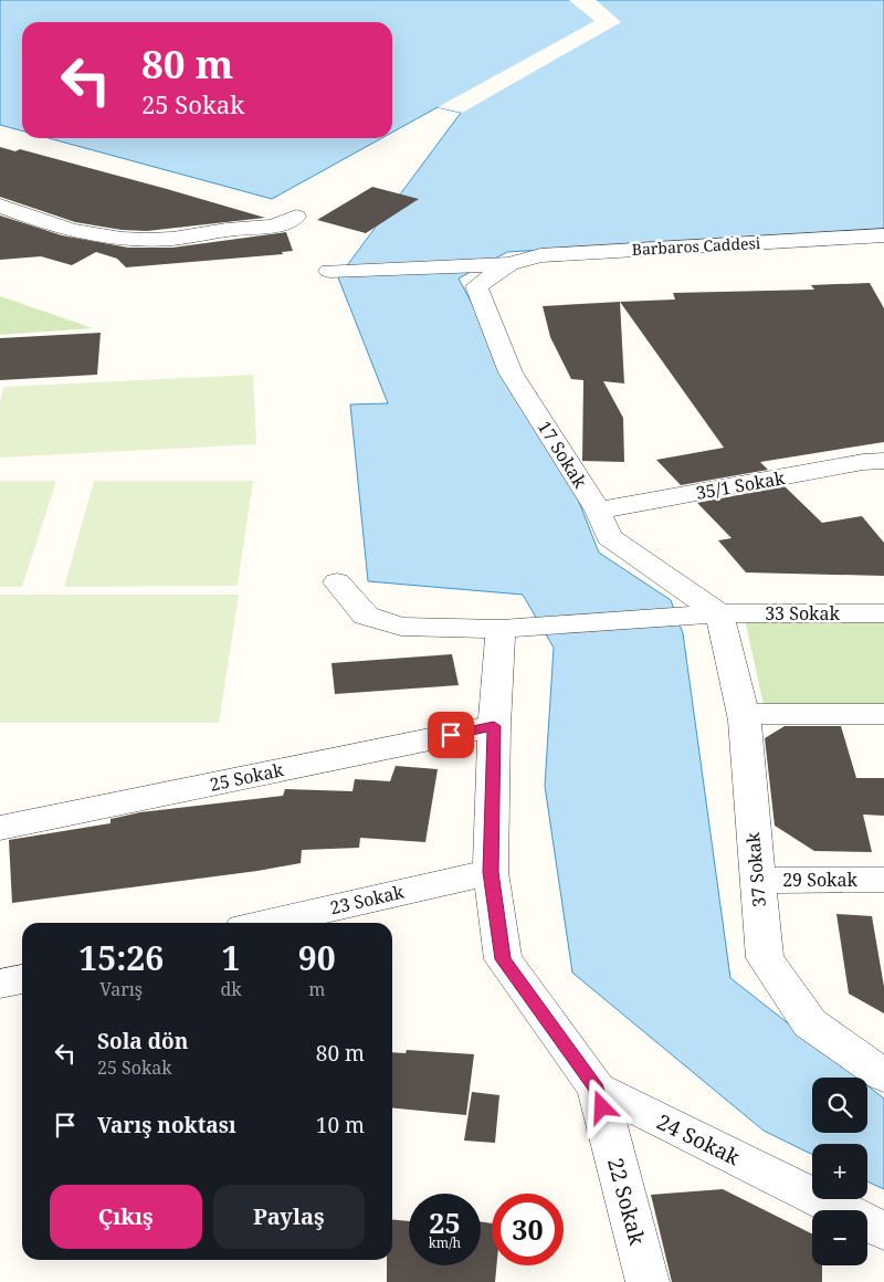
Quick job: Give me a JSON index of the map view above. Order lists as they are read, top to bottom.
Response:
{
  "streets": {
    "street": [
      "Barbaros Caddesi",
      "17 Sokak",
      "35/1 Sokak",
      "33 Sokak",
      "25 Sokak",
      "37 Sokak",
      "29 Sokak",
      "23 Sokak",
      "24 Sokak",
      "22 Sokak"
    ]
  },
  "crossings": [
    ["Barbaros Caddesi", "17 Sokak"],
    ["17 Sokak", "35/1 Sokak"],
    ["17 Sokak", "33 Sokak"],
    ["17 Sokak", "37 Sokak"],
    ["33 Sokak", "37 Sokak"],
    ["33 Sokak", "24 Sokak"],
    ["25 Sokak", "24 Sokak"],
    ["37 Sokak", "29 Sokak"],
    ["23 Sokak", "24 Sokak"],
    ["24 Sokak", "22 Sokak"]
  ],
  "page": {
    "turn": ["80 m", "25 Sokak"],
    "eta": [
      "15:26",
      "Varış",
      "1",
      "dk",
      "90",
      "m"
    ],
    "list": [
      {
        "name": "Sola dön",
        "note": "25 Sokak",
        "value": "80 m"
      },
      {
        "name": "Varış noktası",
        "value": "10 m"
      }
    ],
    "map_buttons": ["+", "−"],
    "buttons": ["Çıkış", "Paylaş"],
    "speed": "25 km/h",
    "limit": "30"
  }
}
